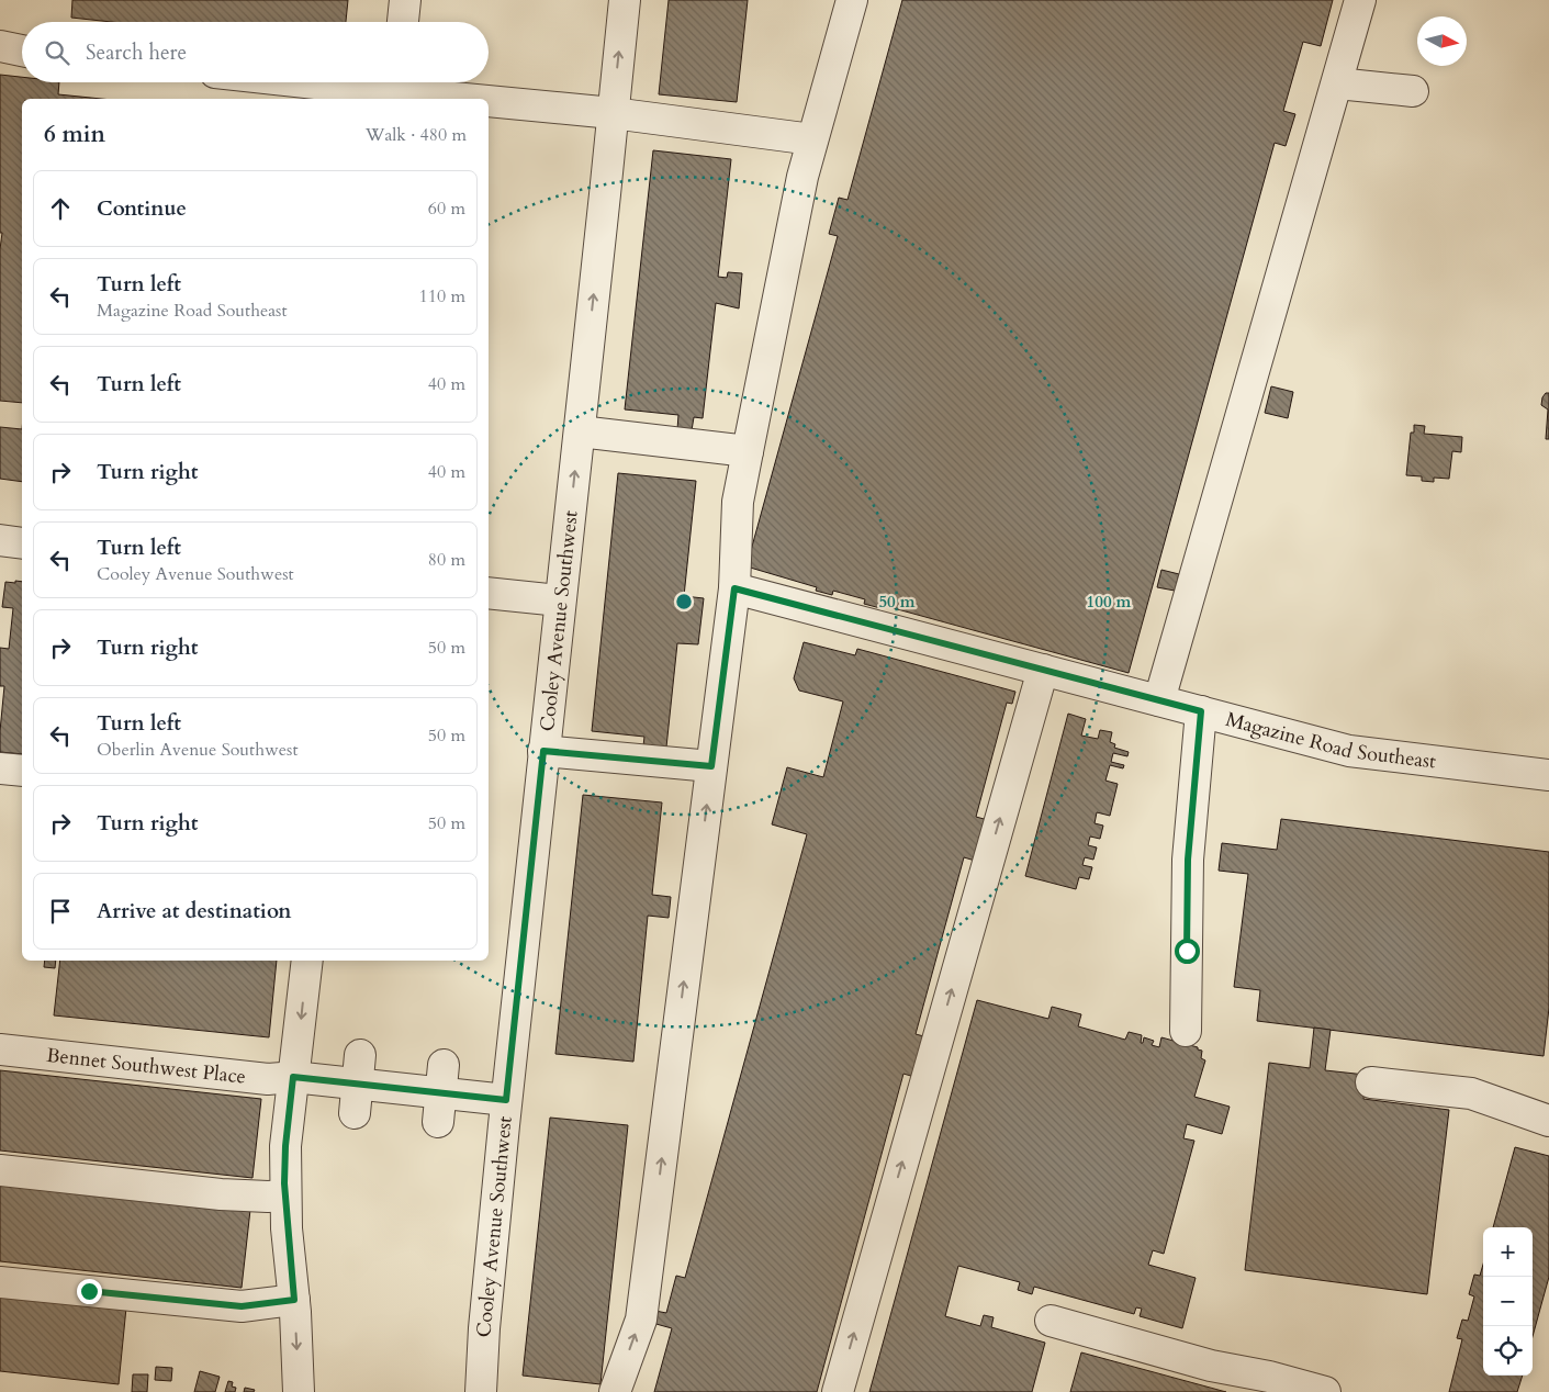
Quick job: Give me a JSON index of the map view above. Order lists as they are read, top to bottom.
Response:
{
  "streets": {
    "lane": ["Cooley Avenue Southwest", "Magazine Road Southeast", "Bennet Southwest Place"]
  },
  "crossings": [
    ["Cooley Avenue Southwest", "Bennet Southwest Place"]
  ],
  "north": "right",
  "page": {
    "search": "Search here",
    "heading": ["6 min", "Walk · 480 m"],
    "list": [
      ["Continue", "60 m"],
      ["Turn left", "Magazine Road Southeast", "110 m"],
      ["Turn left", "40 m"],
      ["Turn right", "40 m"],
      ["Turn left", "Cooley Avenue Southwest", "80 m"],
      ["Turn right", "50 m"],
      ["Turn left", "Oberlin Avenue Southwest", "50 m"],
      ["Turn right", "50 m"],
      "Arrive at destination"
    ],
    "map_buttons": ["+", "−"]
  },
  "rings": ["50 m", "100 m"]
}
